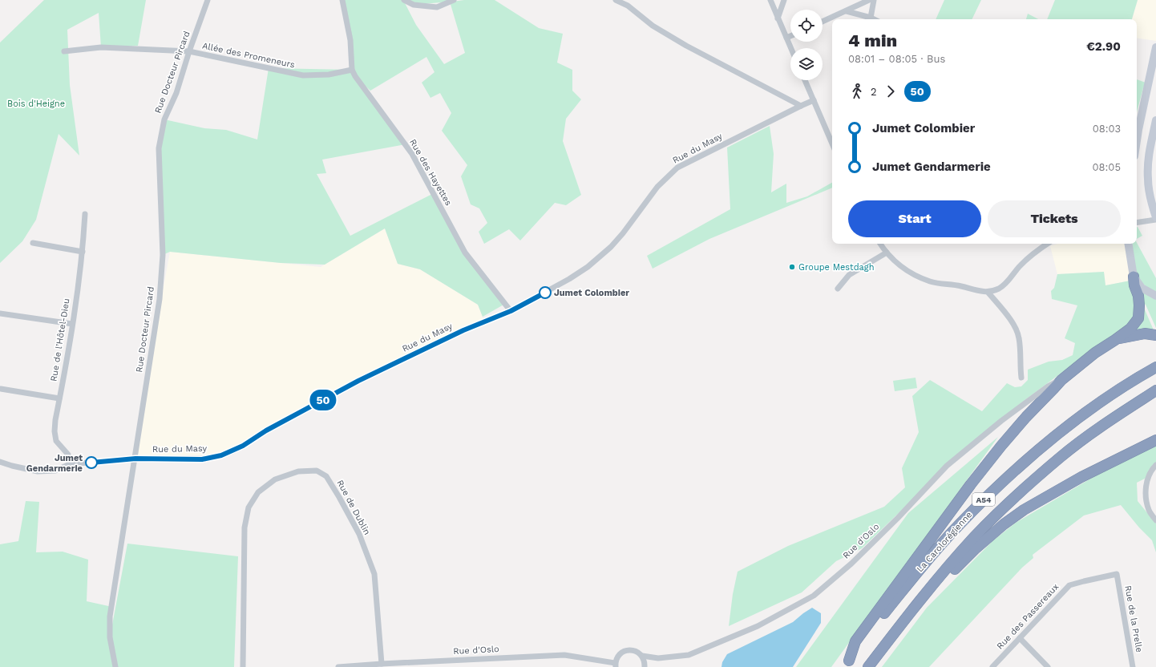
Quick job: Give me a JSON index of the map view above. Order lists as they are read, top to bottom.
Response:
{
  "streets": {
    "highway": ["A54", "La Carolorégienne"],
    "street": [
      "Allée des Promeneurs",
      "Rue Docteur Pircard",
      "Rue du Masy",
      "Rue des Hayettes",
      "Rue de l’Hôtel-Dieu",
      "Rue de Dublin",
      "Rue d'Oslo",
      "Rue des Passereaux",
      "Rue de la Prelle"
    ]
  },
  "crossings": [
    ["Allée des Promeneurs", "Rue Docteur Pircard"],
    ["Allée des Promeneurs", "Rue des Hayettes"],
    ["Rue Docteur Pircard", "Rue du Masy"],
    ["Rue du Masy", "Rue des Hayettes"],
    ["Rue du Masy", "Rue de l’Hôtel-Dieu"],
    ["Rue de Dublin", "Rue d'Oslo"],
    ["Rue des Passereaux", "Rue de la Prelle"]
  ],
  "parks": ["Bois d'Heigne"],
  "places": ["Groupe Mestdagh", "Jumet Colombier", "Jumet Gendarmerie"],
  "lines": ["bus line 50"],
  "page": {
    "on_map": "50",
    "heading": ["4 min", "08:01 – 08:05 · Bus", "€2.90"],
    "legs": ["2", "50"],
    "list": [
      {
        "name": "Jumet Colombier",
        "value": "08:03"
      },
      {
        "name": "Jumet Gendarmerie",
        "value": "08:05"
      }
    ],
    "buttons": ["Start", "Tickets"]
  }
}
